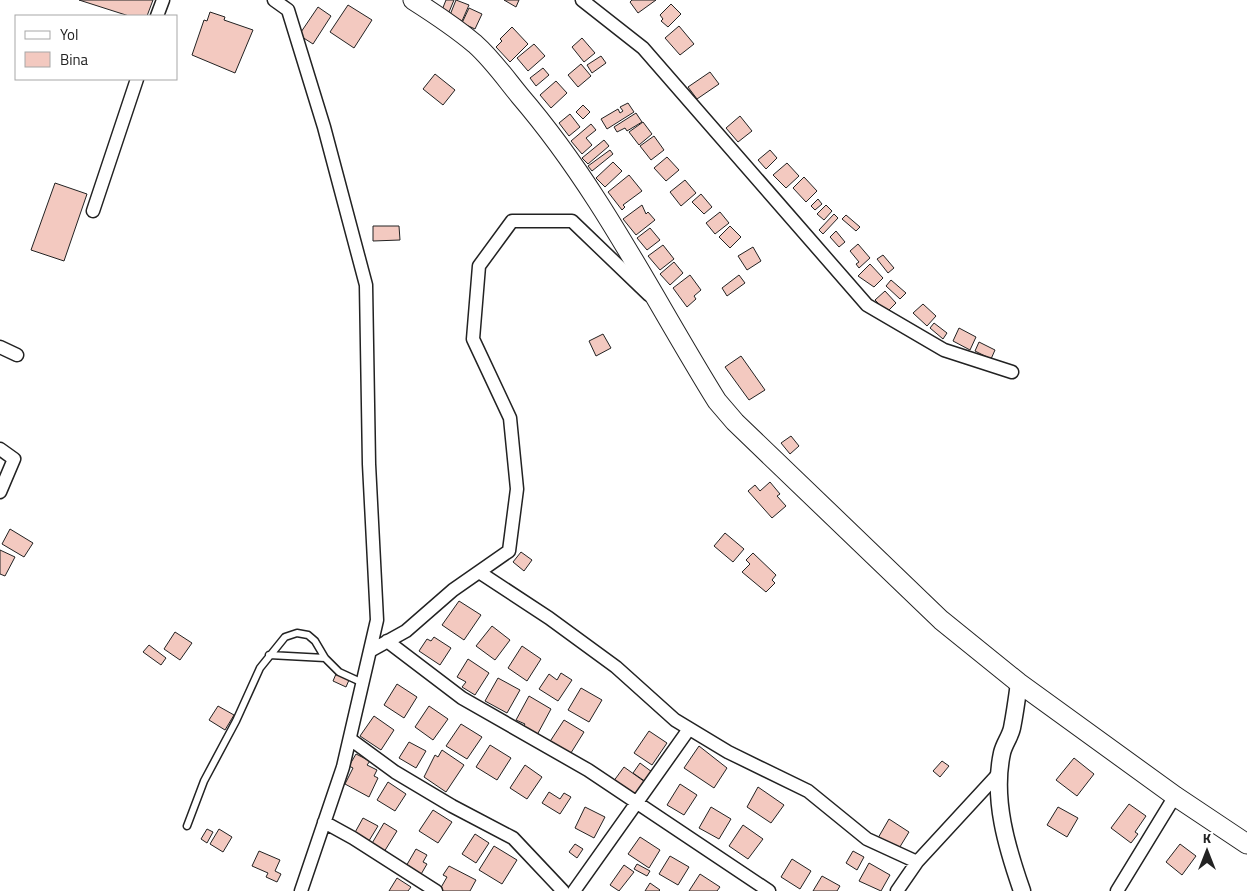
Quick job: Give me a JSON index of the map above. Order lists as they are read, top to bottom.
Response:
{
  "legend": ["Yol", "Bina"],
  "north": "top"
}
